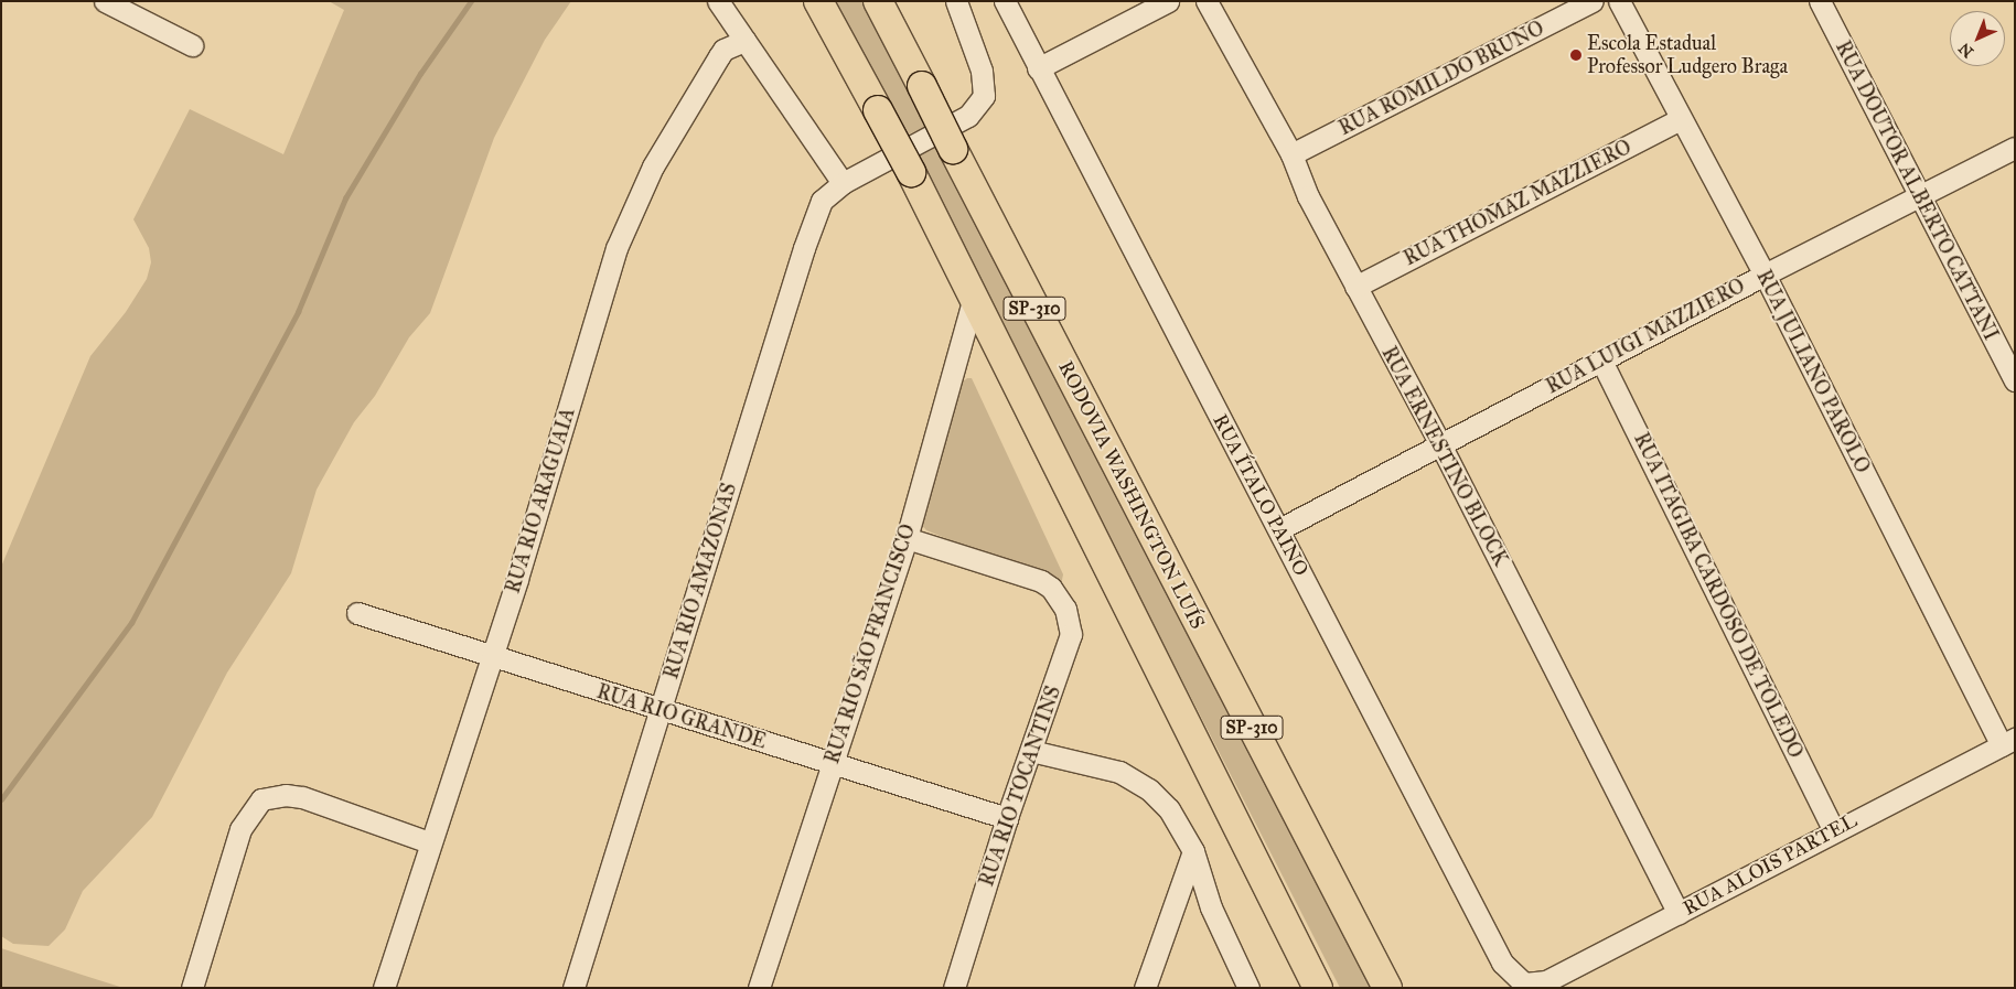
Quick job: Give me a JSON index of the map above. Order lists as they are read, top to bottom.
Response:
{
  "streets": {
    "highway": ["SP-310", "RODOVIA WASHINGTON LUÍS"],
    "street": [
      "RUA ROMILDO BRUNO",
      "RUA DOUTOR ALBERTO CATTANI",
      "RUA THOMAZ MAZZIERO",
      "RUA LUIGI MAZZIERO",
      "RUA JULIANO PAROLO",
      "RUA ERNESTINO BLOCK",
      "RUA ÍTALO PAINO",
      "RUA RIO ARAGUAIA",
      "RUA RIO AMAZONAS",
      "RUA ITAGIBA CARDOSO DE TOLEDO",
      "RUA RIO SÃO FRANCISCO",
      "RUA RIO GRANDE",
      "RUA RIO TOCANTINS",
      "RUA ALOIS PARTEL"
    ]
  },
  "crossings": [
    ["RUA ROMILDO BRUNO", "RUA ERNESTINO BLOCK"],
    ["RUA DOUTOR ALBERTO CATTANI", "RUA LUIGI MAZZIERO"],
    ["RUA THOMAZ MAZZIERO", "RUA JULIANO PAROLO"],
    ["RUA THOMAZ MAZZIERO", "RUA ERNESTINO BLOCK"],
    ["SP-310", "RUA RIO SÃO FRANCISCO"],
    ["RUA LUIGI MAZZIERO", "RUA JULIANO PAROLO"],
    ["RUA LUIGI MAZZIERO", "RUA ERNESTINO BLOCK"],
    ["RUA LUIGI MAZZIERO", "RUA ÍTALO PAINO"],
    ["RUA LUIGI MAZZIERO", "RUA ITAGIBA CARDOSO DE TOLEDO"],
    ["RUA JULIANO PAROLO", "RUA ALOIS PARTEL"],
    ["RUA ERNESTINO BLOCK", "RUA ALOIS PARTEL"],
    ["RUA ÍTALO PAINO", "RUA ALOIS PARTEL"],
    ["RUA RIO ARAGUAIA", "RUA RIO GRANDE"],
    ["RUA RIO AMAZONAS", "RUA RIO GRANDE"],
    ["RUA ITAGIBA CARDOSO DE TOLEDO", "RUA ALOIS PARTEL"],
    ["RUA RIO SÃO FRANCISCO", "RUA RIO GRANDE"],
    ["RUA RIO SÃO FRANCISCO", "RUA RIO TOCANTINS"],
    ["RUA RIO GRANDE", "RUA RIO TOCANTINS"]
  ],
  "places": ["Escola Estadual Professor Ludgero Braga"],
  "north": "bottom left"
}
